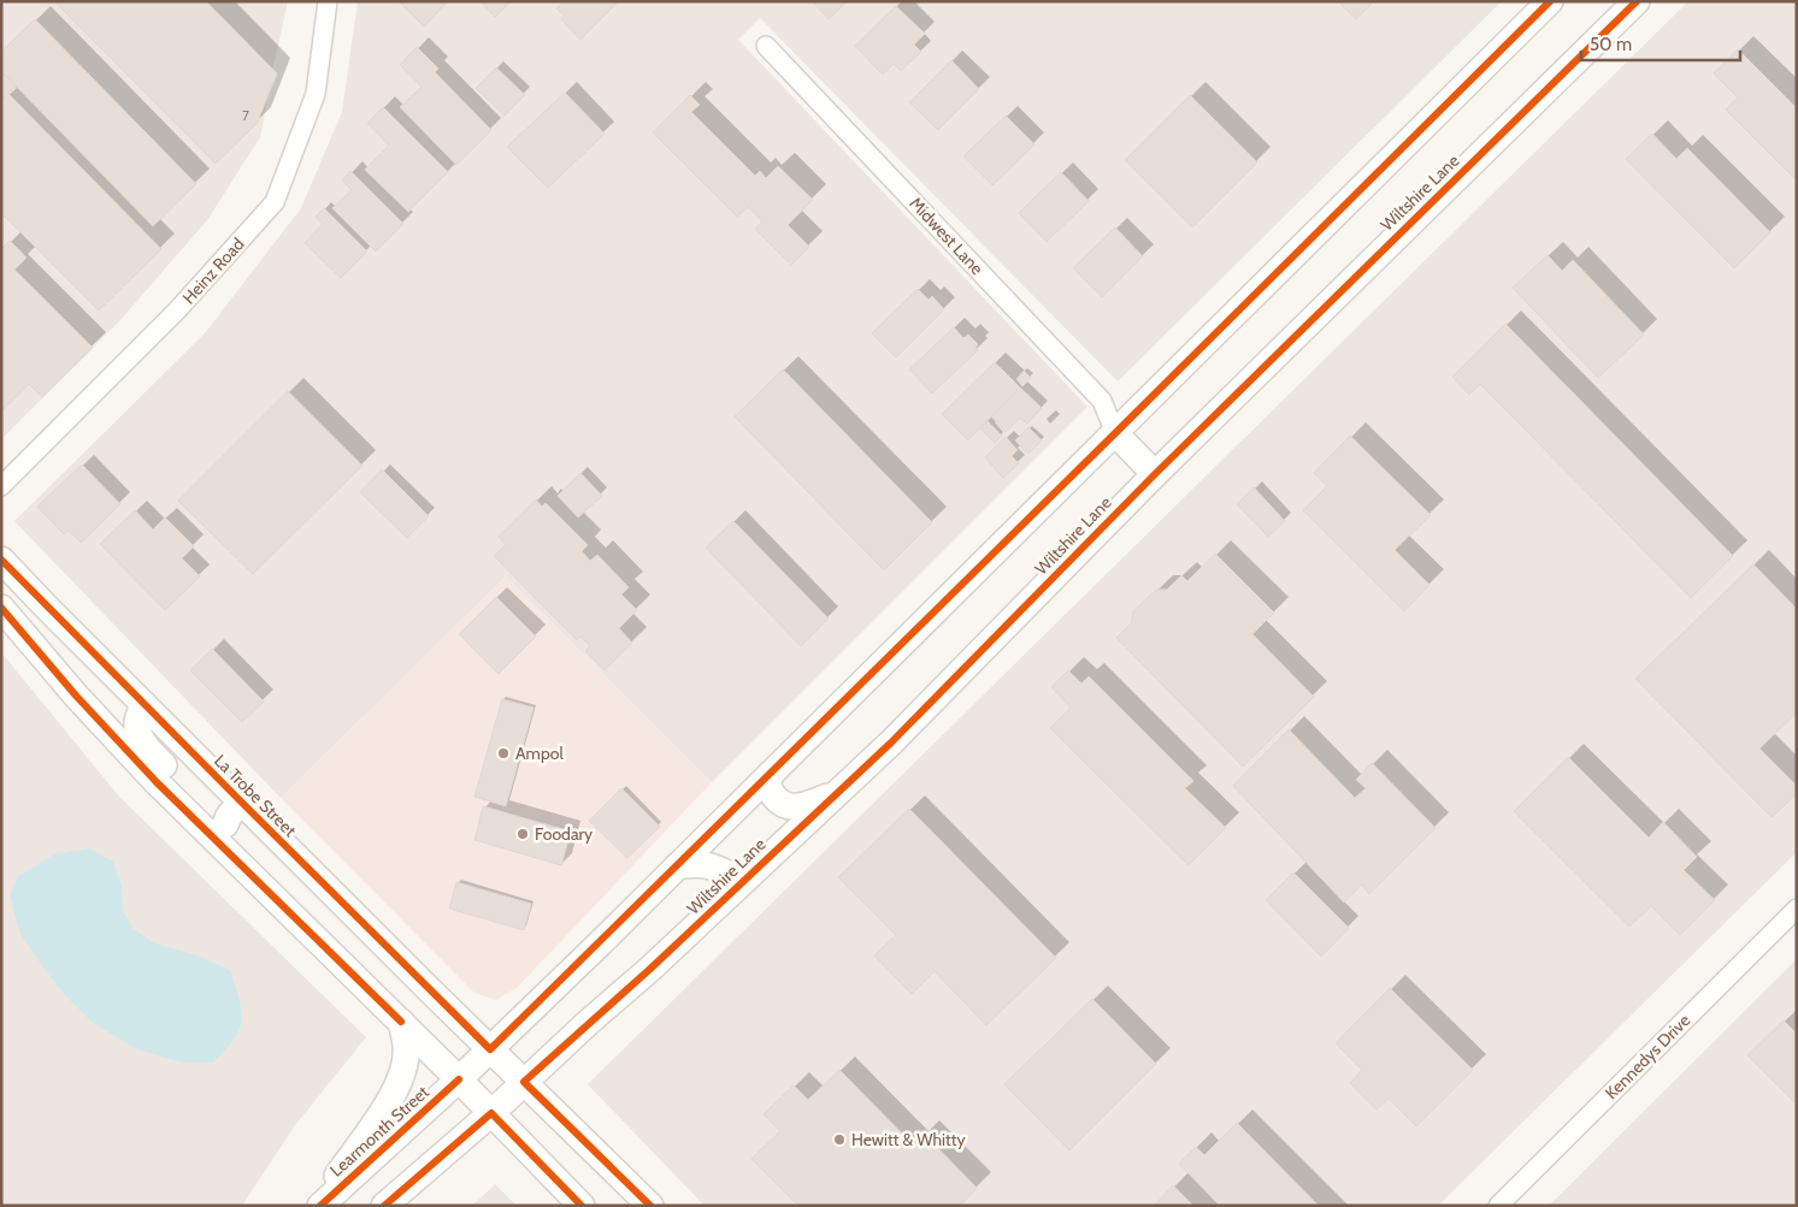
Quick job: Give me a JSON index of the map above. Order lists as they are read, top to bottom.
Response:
{
  "streets": {
    "main road": ["Wiltshire Lane", "La Trobe Street", "Learmonth Street"],
    "street": ["Midwest Lane", "Heinz Road", "Kennedys Drive"]
  },
  "crossings": [
    ["Wiltshire Lane", "La Trobe Street"]
  ],
  "places": ["Ampol", "Foodary", "Hewitt & Whitty"],
  "house_numbers": ["7"],
  "scale_bar": "50 m"
}
